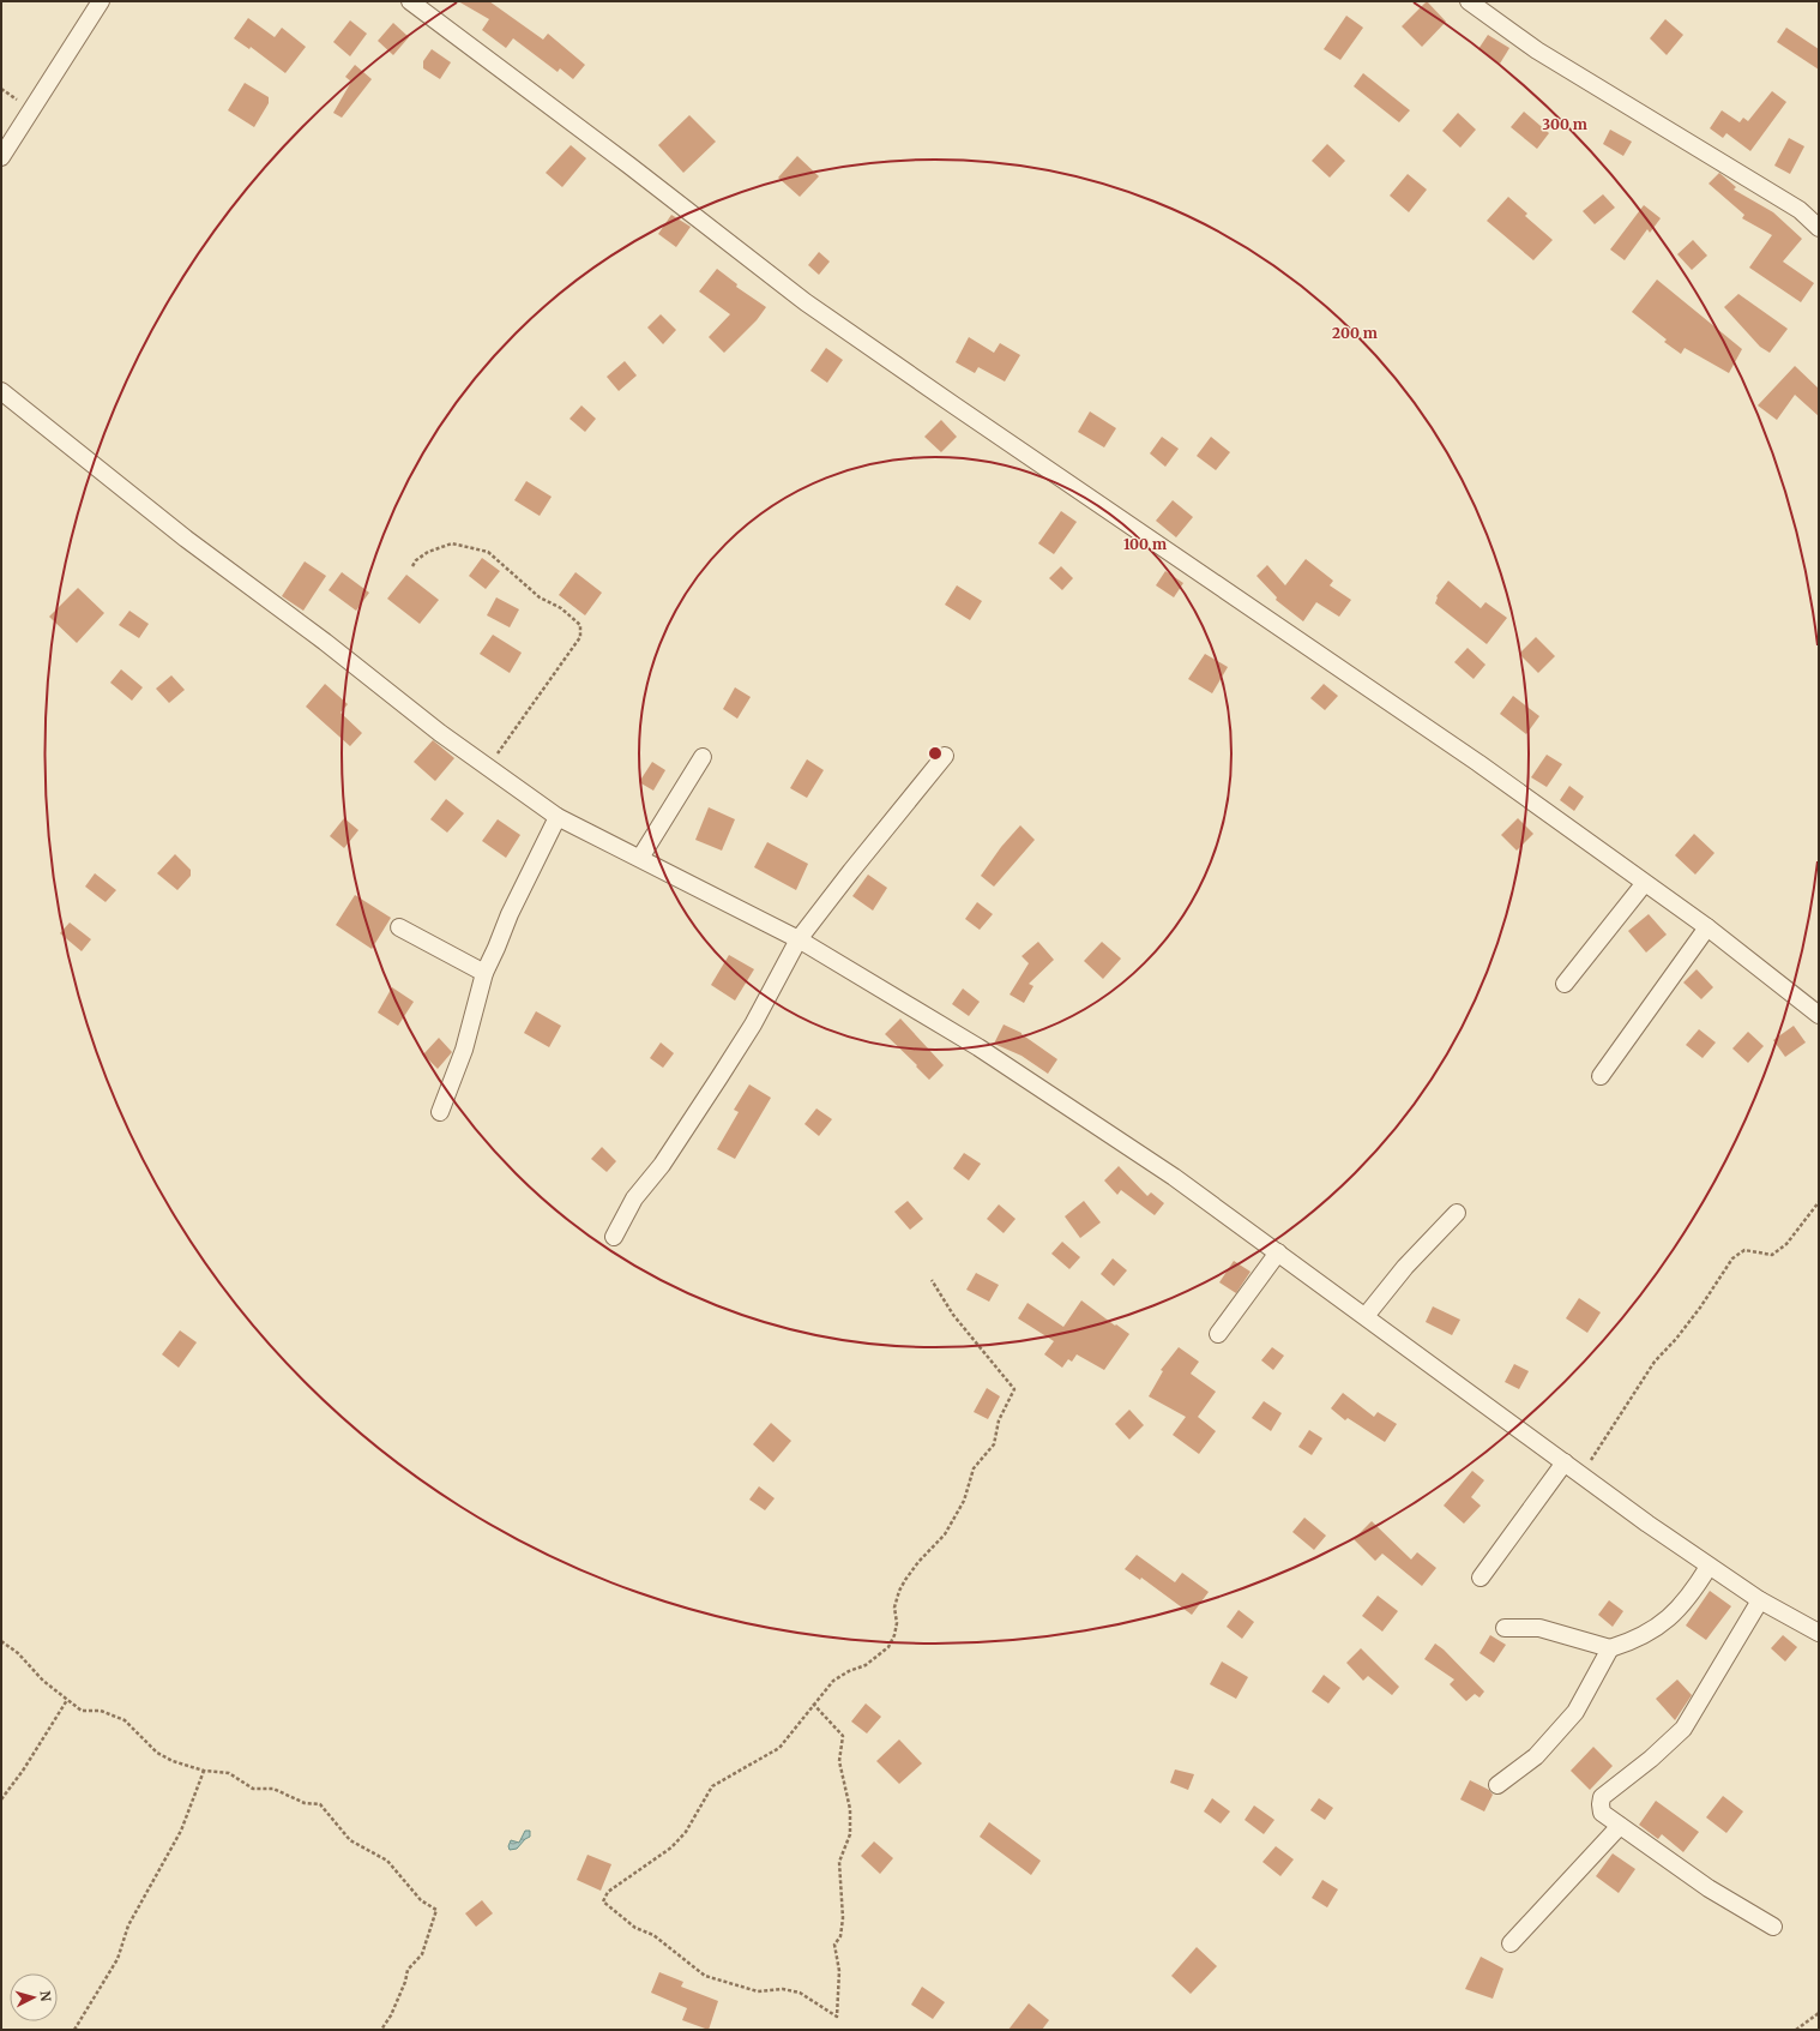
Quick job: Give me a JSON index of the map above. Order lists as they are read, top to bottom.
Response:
{
  "north": "right",
  "rings": ["300 m", "200 m", "100 m"]
}
